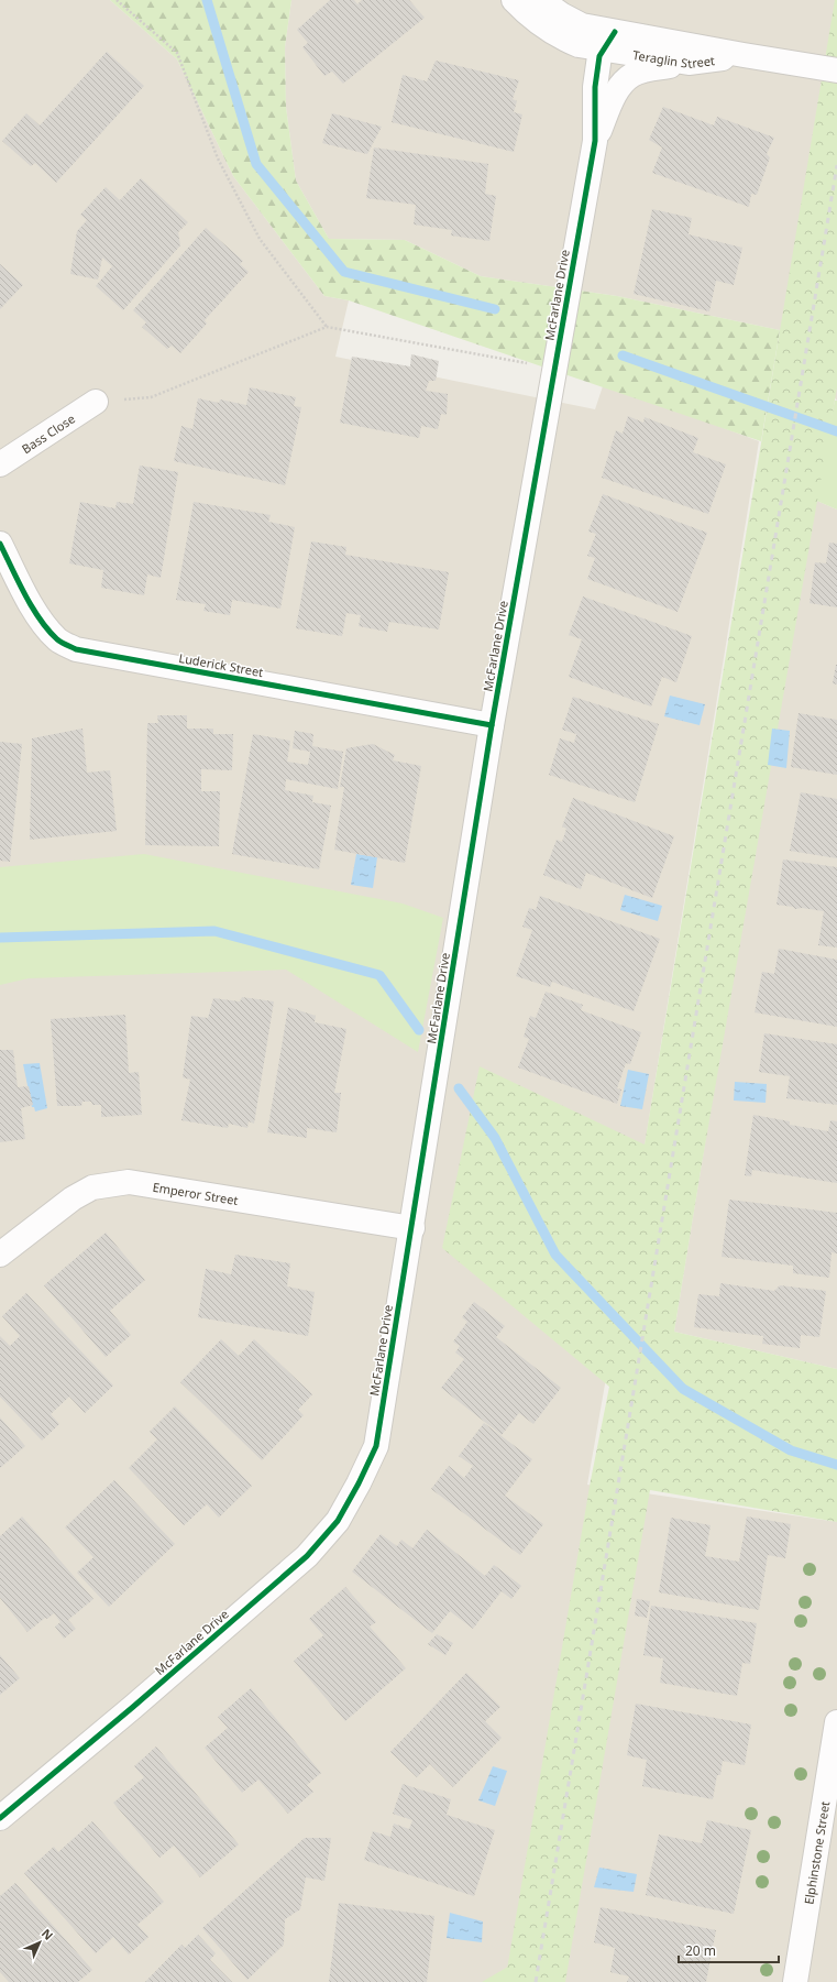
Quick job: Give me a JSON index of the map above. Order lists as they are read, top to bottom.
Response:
{
  "streets": {
    "street": [
      "Teraglin Street",
      "McFarlane Drive",
      "Bass Close",
      "Luderick Street",
      "Emperor Street",
      "Elphinstone Street"
    ]
  },
  "crossings": [
    ["Teraglin Street", "McFarlane Drive"],
    ["McFarlane Drive", "Luderick Street"],
    ["McFarlane Drive", "Emperor Street"]
  ],
  "scale_bar": "20 m",
  "north": "top right"
}
